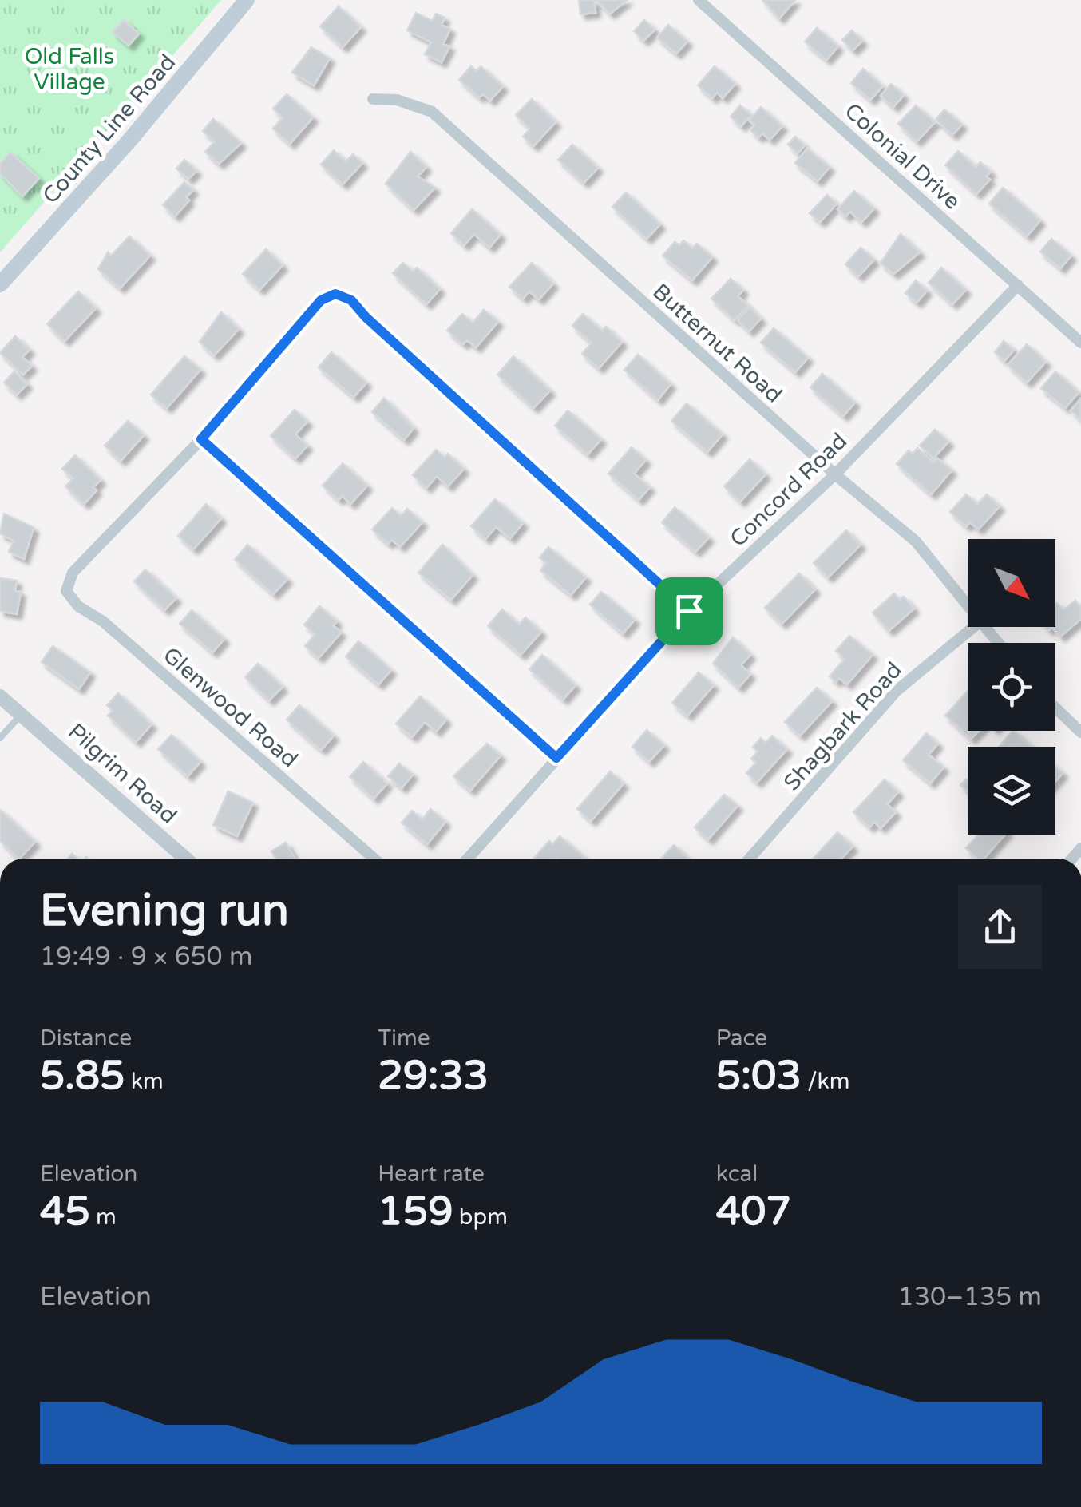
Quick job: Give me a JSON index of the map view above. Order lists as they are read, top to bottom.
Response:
{
  "streets": {
    "main road": ["County Line Road"],
    "street": [
      "Colonial Drive",
      "Butternut Road",
      "Concord Road",
      "Glenwood Road",
      "Shagbark Road",
      "Pilgrim Road"
    ]
  },
  "crossings": [
    ["Colonial Drive", "Concord Road"],
    ["Butternut Road", "Concord Road"]
  ],
  "parks": ["Old Falls Village"],
  "north": "bottom right",
  "page": {
    "heading": ["Evening run", "19:49 · 9 × 650 m"],
    "stats": [
      ["Distance", "5.85 km"],
      ["Time", "29:33"],
      ["Pace", "5:03 /km"],
      ["Elevation", "45 m"],
      ["Heart rate", "159 bpm"],
      ["kcal", "407"]
    ],
    "chart": ["Elevation", "130–135 m"]
  }
}
